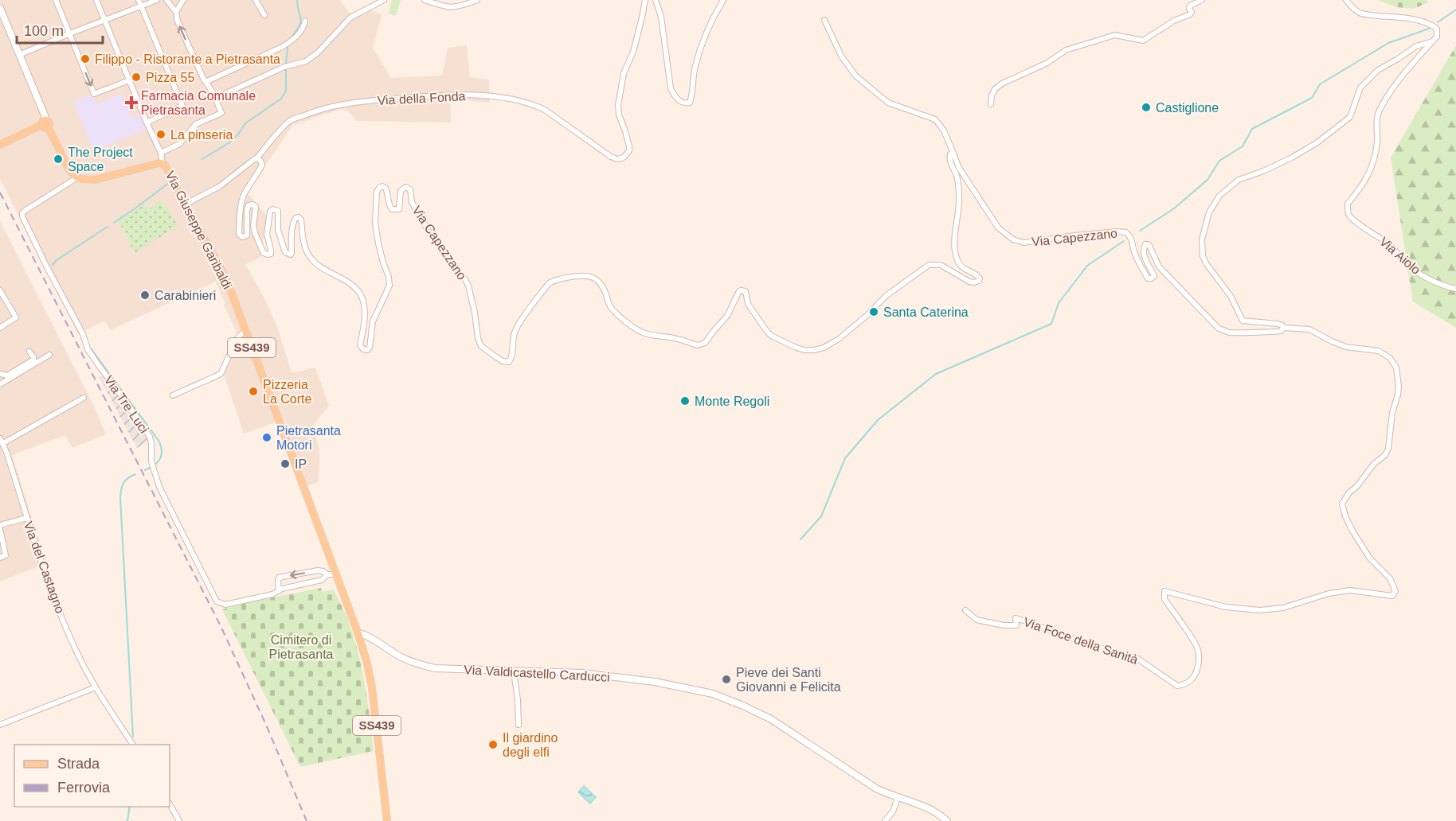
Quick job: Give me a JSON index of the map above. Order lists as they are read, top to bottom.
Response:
{
  "streets": {
    "main road": ["Via Giuseppe Garibaldi", "SS439"],
    "street": [
      "Via della Fonda",
      "Via Capezzano",
      "Via Aiolo",
      "Via Tre Luci",
      "Via del Castagno",
      "Via Foce della Sanità",
      "Via Valdicastello Carducci"
    ]
  },
  "crossings": [
    ["Via della Fonda", "Via Capezzano"],
    ["Via Giuseppe Garibaldi", "SS439"],
    ["Via Giuseppe Garibaldi", "Via Tre Luci"],
    ["Via Giuseppe Garibaldi", "Via Valdicastello Carducci"],
    ["Via Capezzano", "Via Foce della Sanità"],
    ["SS439", "Via Valdicastello Carducci"]
  ],
  "parks": ["Cimitero di Pietrasanta"],
  "places": {
    "other": [
      "Filippo - Ristorante a Pietrasanta",
      "Pizza 55",
      "Castiglione",
      "La pinseria",
      "The Project Space",
      "Carabinieri",
      "Santa Caterina",
      "Pizzeria La Corte",
      "Monte Regoli",
      "Pietrasanta Motori",
      "IP",
      "Pieve dei Santi Giovanni e Felicita",
      "Il giardino degli elfi"
    ],
    "health": ["Farmacia Comunale Pietrasanta"]
  },
  "legend": ["Strada", "Ferrovia"],
  "scale_bar": "100 m"
}
